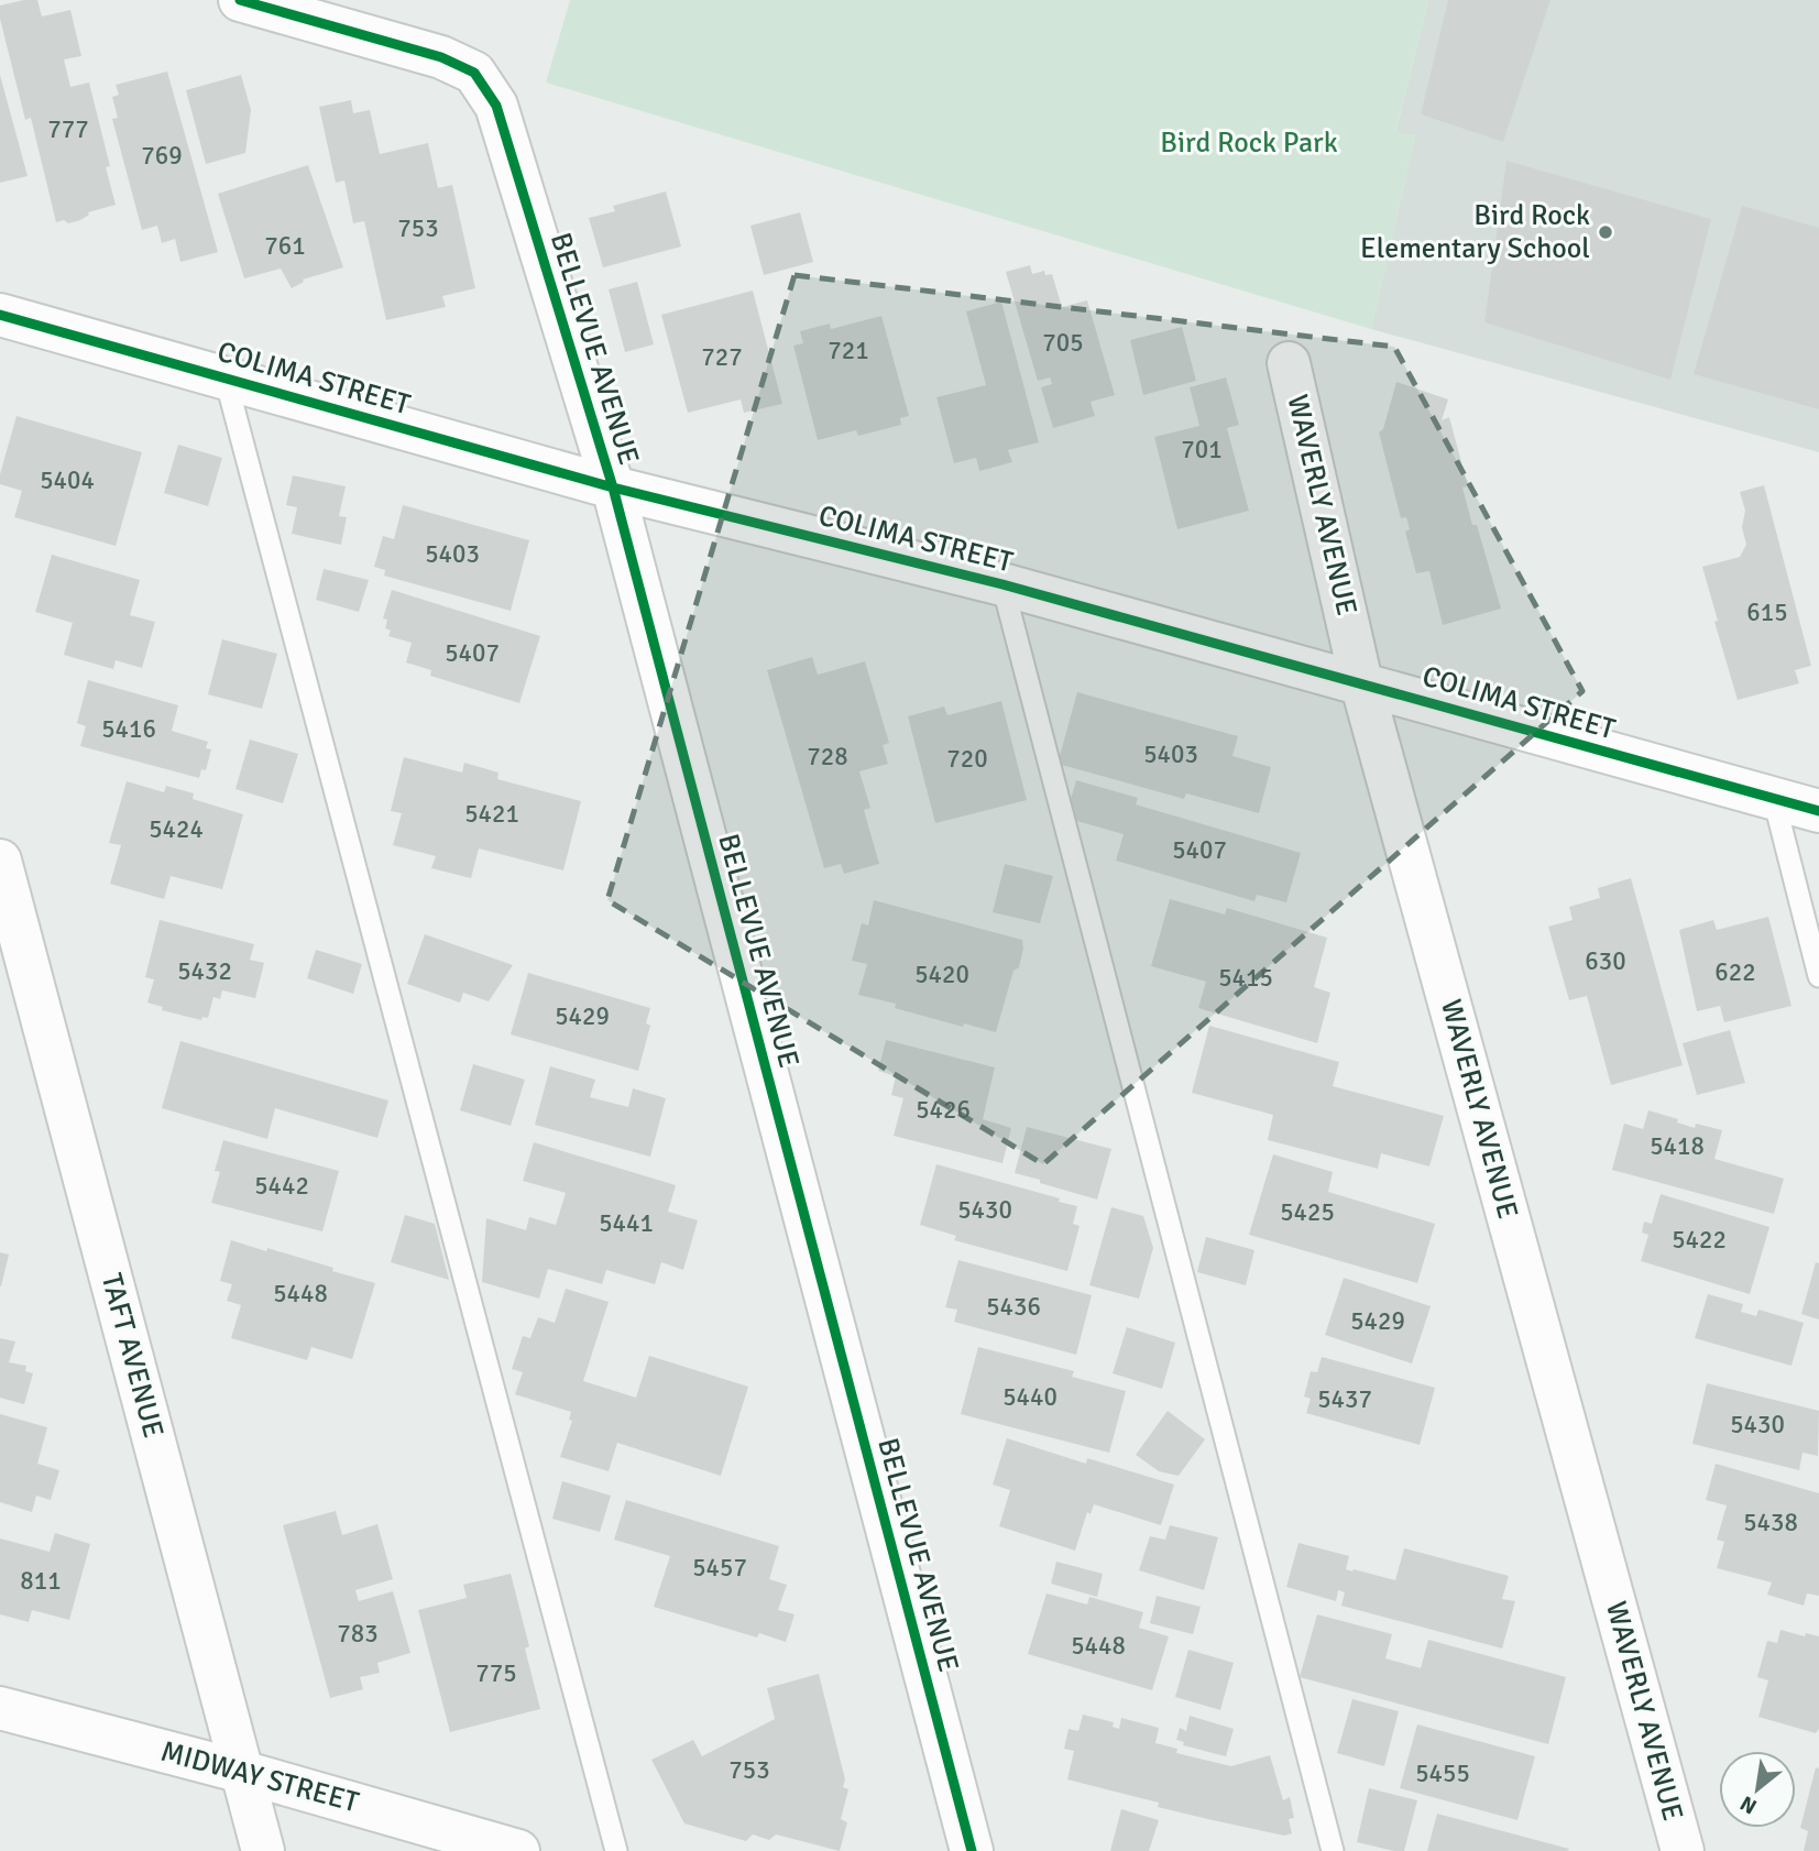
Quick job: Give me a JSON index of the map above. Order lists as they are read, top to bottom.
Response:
{
  "streets": {
    "street": [
      "BELLEVUE AVENUE",
      "COLIMA STREET",
      "WAVERLY AVENUE",
      "TAFT AVENUE",
      "MIDWAY STREET"
    ]
  },
  "crossings": [
    ["BELLEVUE AVENUE", "COLIMA STREET"],
    ["COLIMA STREET", "WAVERLY AVENUE"],
    ["TAFT AVENUE", "MIDWAY STREET"]
  ],
  "parks": ["Bird Rock Park"],
  "places": ["Bird Rock Elementary School"],
  "house_numbers": [
    "777",
    "769",
    "753",
    "761",
    "705",
    "721",
    "727",
    "701",
    "5404",
    "5403",
    "615",
    "5407",
    "5416",
    "5403",
    "728",
    "720",
    "5421",
    "5424",
    "5407",
    "630",
    "5432",
    "622",
    "5420",
    "5415",
    "5429",
    "5426",
    "5418",
    "5442",
    "5430",
    "5425",
    "5441",
    "5422",
    "5448",
    "5436",
    "5429",
    "5440",
    "5437",
    "5430",
    "5438",
    "5457",
    "811",
    "783",
    "5448",
    "775",
    "753",
    "5455"
  ],
  "north": "bottom left"
}
